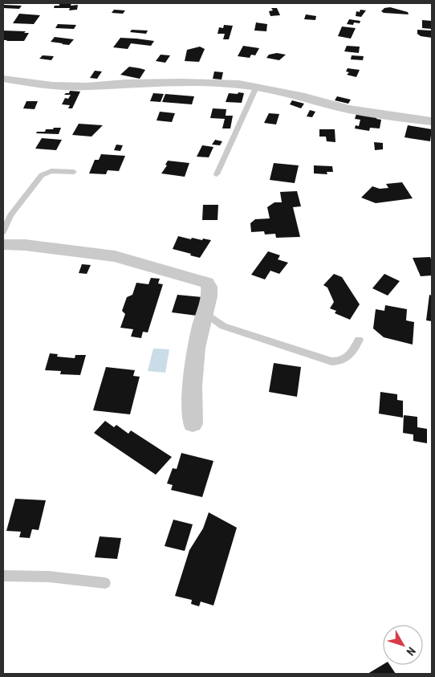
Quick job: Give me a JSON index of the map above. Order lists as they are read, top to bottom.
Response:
{
  "north": "bottom right"
}
